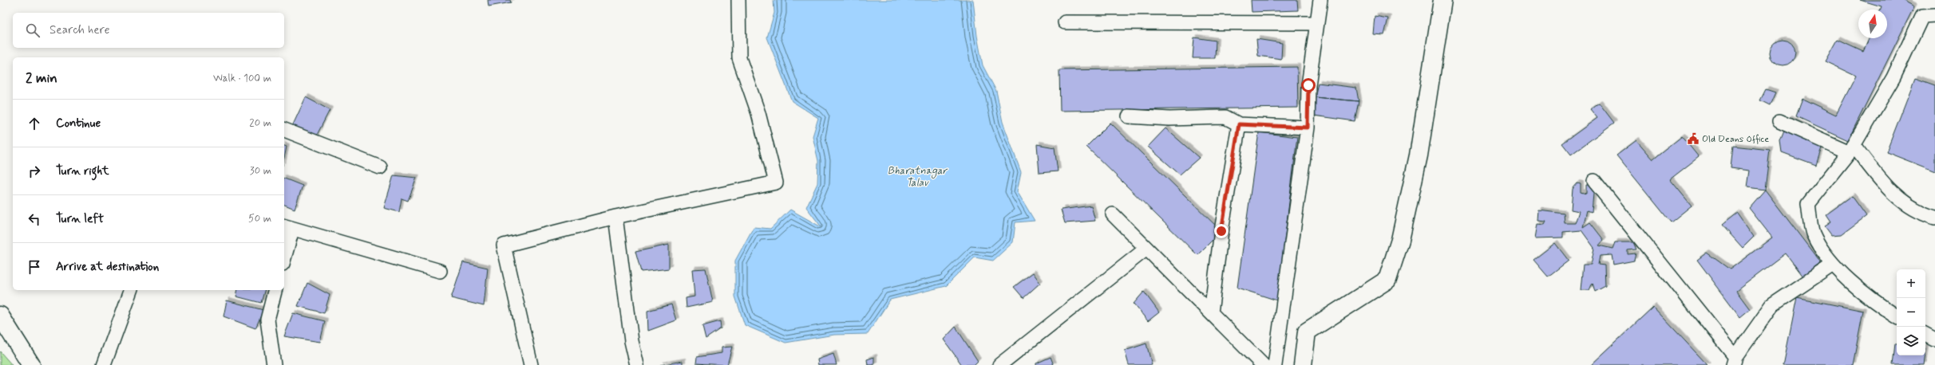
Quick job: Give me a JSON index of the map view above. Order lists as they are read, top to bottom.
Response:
{
  "water": ["Bharatnagar Talav"],
  "places": {
    "public building": ["Old Deans Office"]
  },
  "north": "top",
  "page": {
    "search": "Search here",
    "heading": ["2 min", "Walk · 100 m"],
    "list": [
      ["Continue", "20 m"],
      ["Turn right", "30 m"],
      ["Turn left", "50 m"],
      "Arrive at destination"
    ],
    "map_buttons": ["+", "−"]
  }
}
